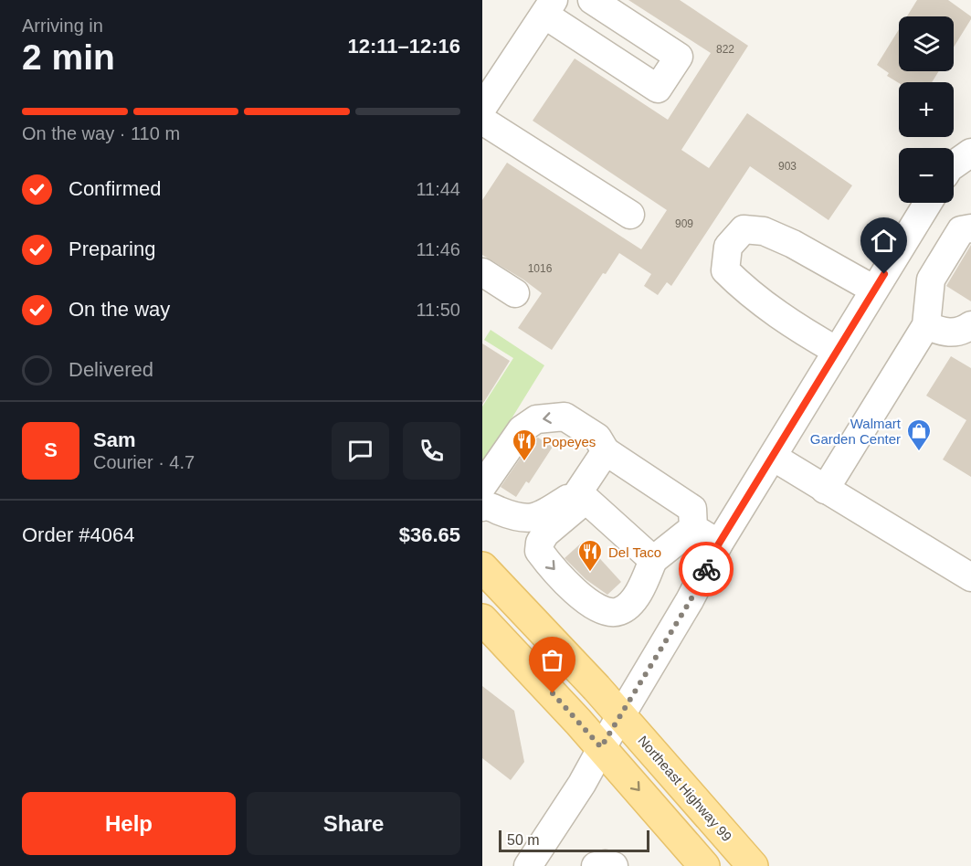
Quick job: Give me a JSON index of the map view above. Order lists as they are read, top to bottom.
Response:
{
  "streets": {
    "main road": ["Northeast Highway 99"]
  },
  "places": {
    "shop": ["Walmart Garden Center"],
    "restaurant": ["Popeyes", "Del Taco"]
  },
  "house_numbers": [
    "822",
    "903",
    "909",
    "1016"
  ],
  "scale_bar": "50 m",
  "page": {
    "heading": ["2 min", "Arriving in", "12:11–12:16"],
    "panel": [
      "Sam",
      "Courier · 4.7",
      "Order #4064",
      "$36.65"
    ],
    "map_buttons": ["+", "−"],
    "bar": "On the way · 110 m",
    "list": [
      ["Confirmed", "11:44"],
      ["Preparing", "11:46"],
      ["On the way", "11:50"],
      "Delivered"
    ],
    "round": "S",
    "buttons": ["Help", "Share"],
    "scale": "50 m"
  }
}
